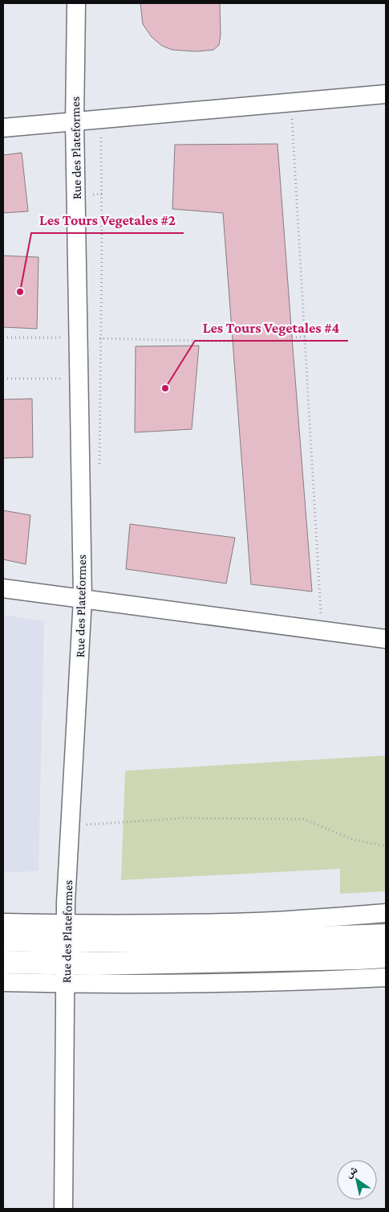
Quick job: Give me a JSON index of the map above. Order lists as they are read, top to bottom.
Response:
{
  "streets": {
    "street": ["Rue des Plateformes"]
  },
  "places": ["Les Tours Vegetales #2", "Les Tours Vegetales #4"],
  "north": "top left"
}
